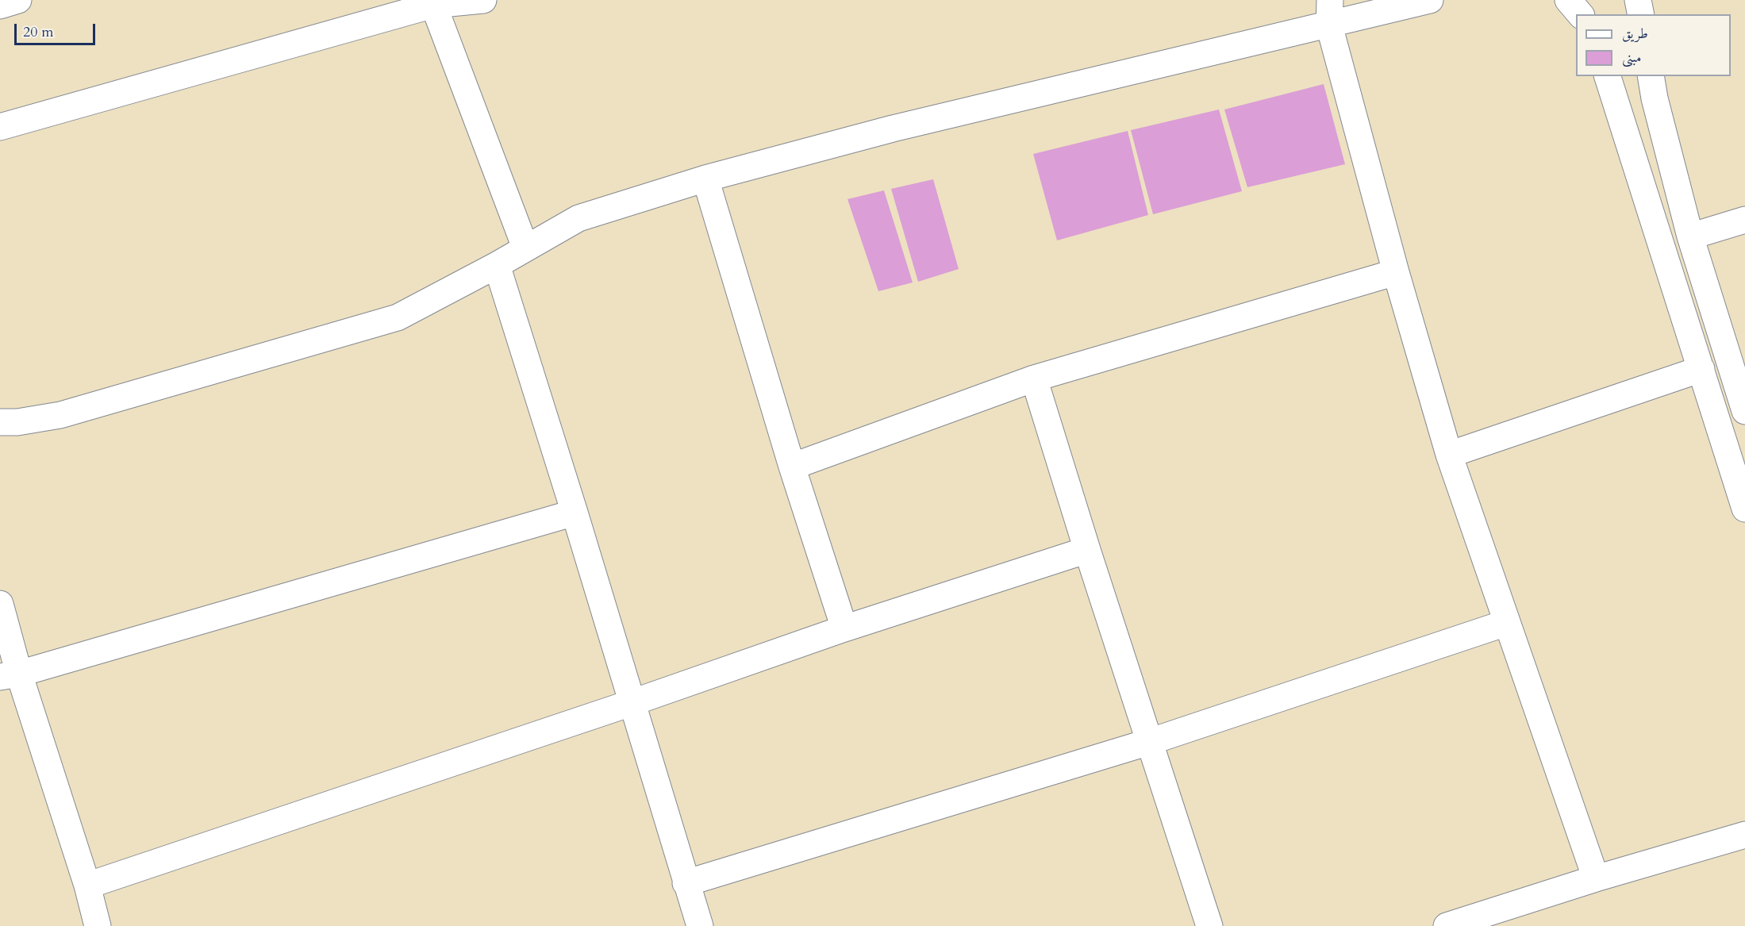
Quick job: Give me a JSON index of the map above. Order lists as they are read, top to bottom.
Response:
{
  "legend": ["طريق", "مبنى"],
  "scale_bar": "20 m"
}
